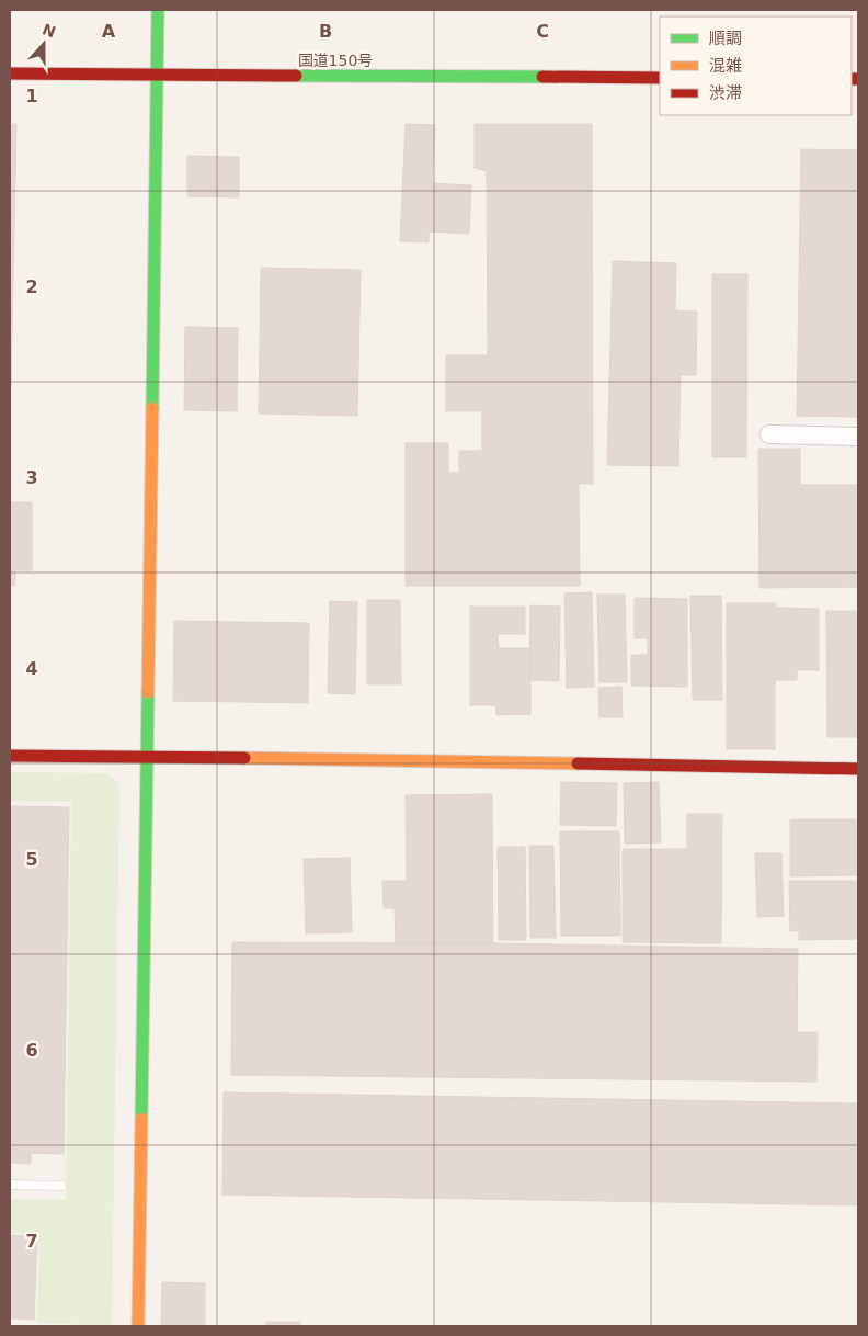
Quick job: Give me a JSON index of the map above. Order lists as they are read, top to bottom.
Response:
{
  "streets": {
    "main road": ["国道150号"]
  },
  "legend": ["順調", "混雑", "渋滞"],
  "north": "top",
  "grid": {
    "columns": ["A", "B", "C"],
    "rows": [
      "1",
      "2",
      "3",
      "4",
      "5",
      "6",
      "7"
    ]
  }
}
